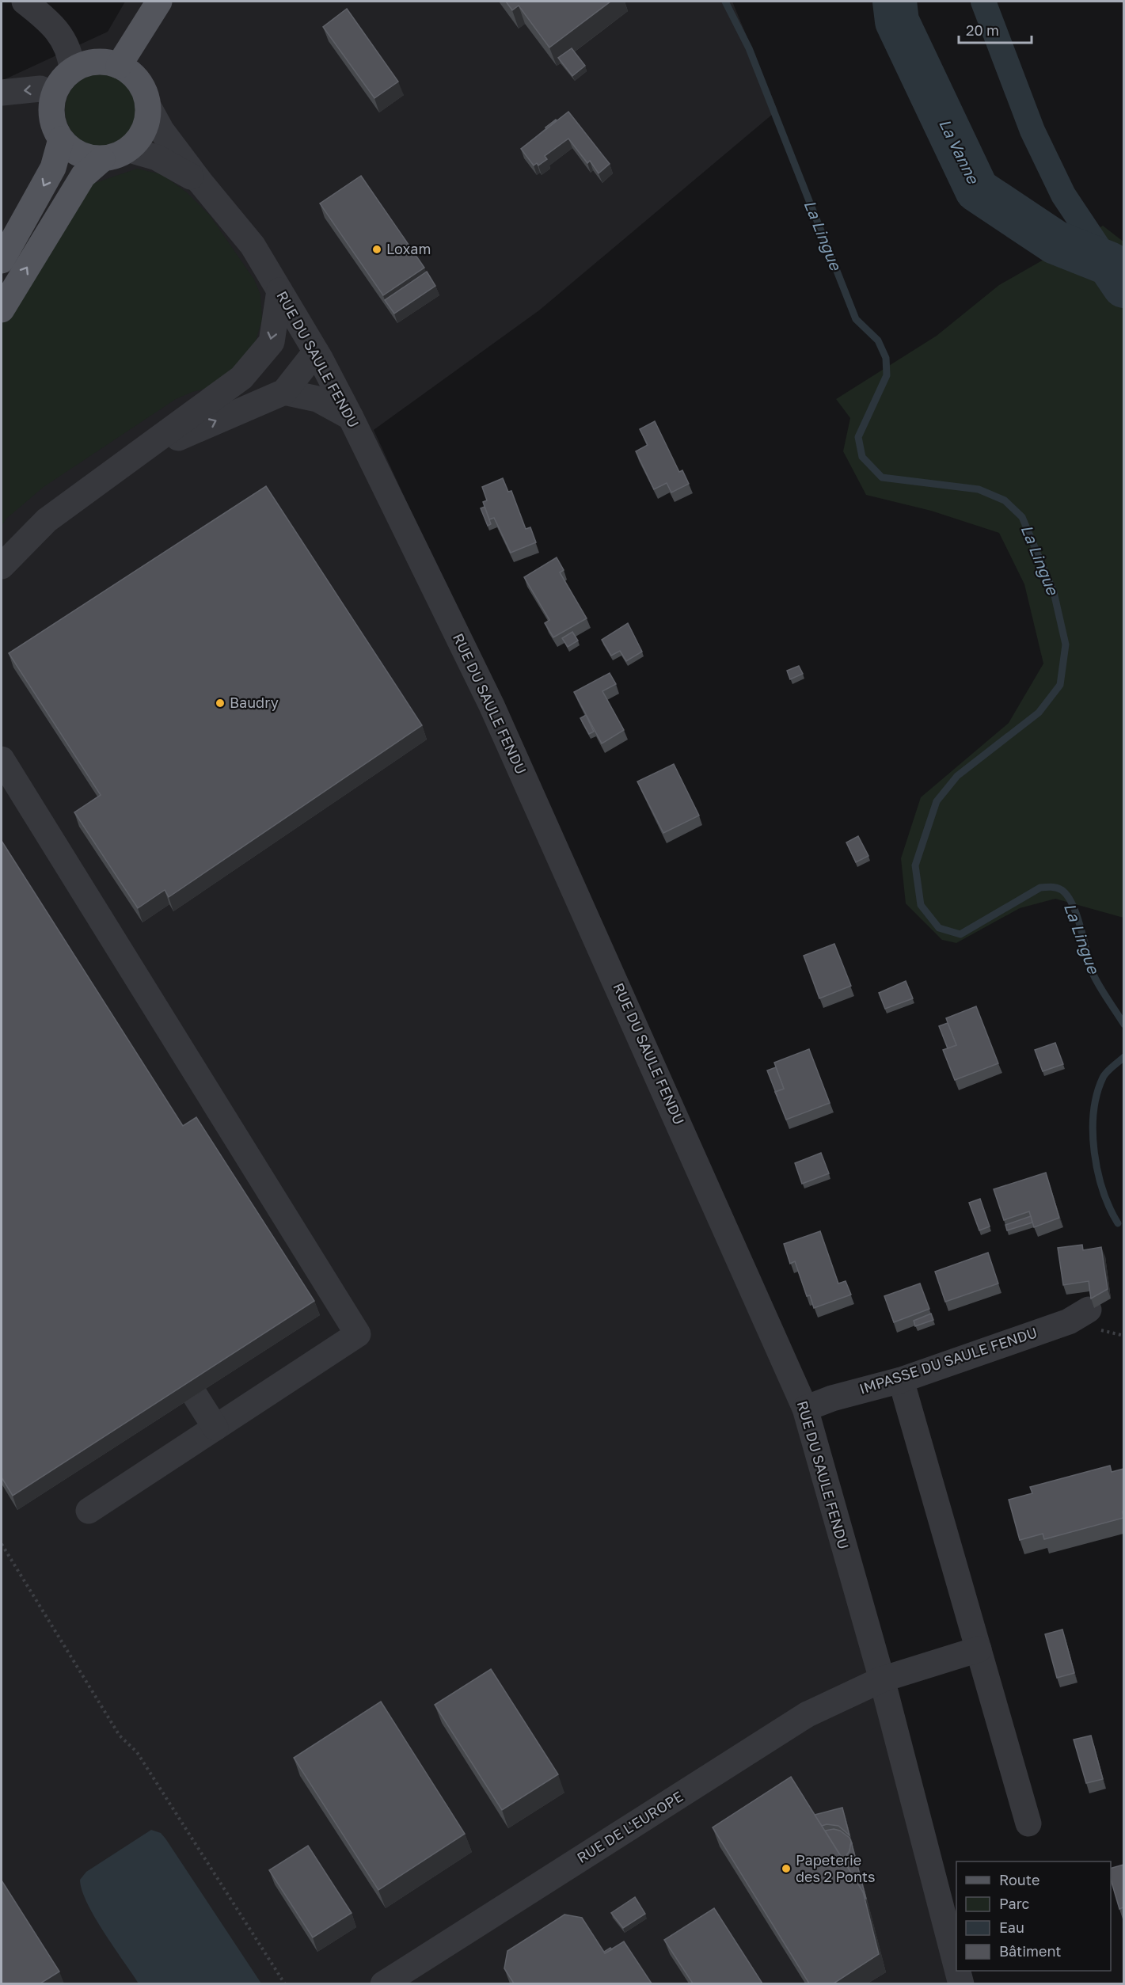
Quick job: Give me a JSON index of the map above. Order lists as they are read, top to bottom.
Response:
{
  "streets": {
    "street": ["RUE DU SAULE FENDU", "IMPASSE DU SAULE FENDU", "RUE DE L'EUROPE"]
  },
  "crossings": [
    ["RUE DU SAULE FENDU", "IMPASSE DU SAULE FENDU"],
    ["RUE DU SAULE FENDU", "RUE DE L'EUROPE"]
  ],
  "water": ["La Vanne", "La Lingue"],
  "places": ["Loxam", "Baudry", "Papeterie des 2 Ponts"],
  "legend": [
    "Route",
    "Parc",
    "Eau",
    "Bâtiment"
  ],
  "scale_bar": "20 m"
}
